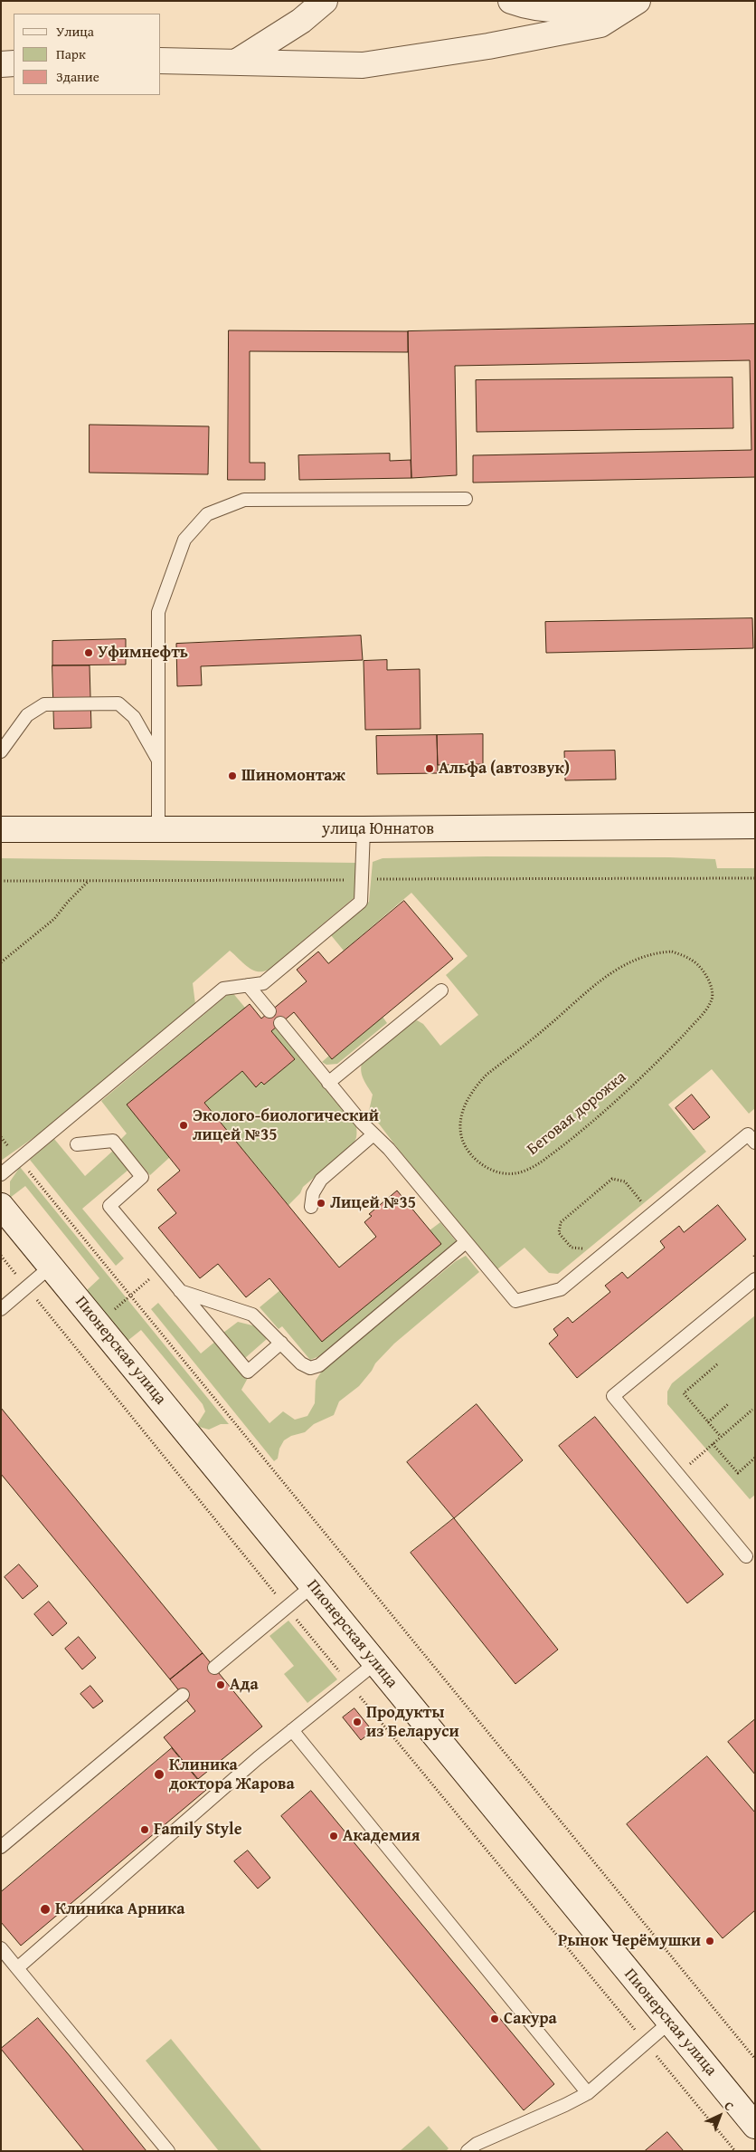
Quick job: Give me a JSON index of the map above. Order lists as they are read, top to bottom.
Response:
{
  "streets": {
    "main road": ["улица Юннатов", "Пионерская улица"],
    "path": ["Беговая дорожка"]
  },
  "places": [
    "Уфимнефть",
    "Альфа (автозвук)",
    "Шиномонтаж",
    "Эколого-биологический лицей №35",
    "Лицей №35",
    "Ада",
    "Продукты из Беларуси",
    "Клиника доктора Жарова",
    "Family Style",
    "Академия",
    "Клиника Арника",
    "Рынок Черёмушки",
    "Сакура"
  ],
  "legend": ["Улица", "Парк", "Здание"],
  "north": "top right"
}
